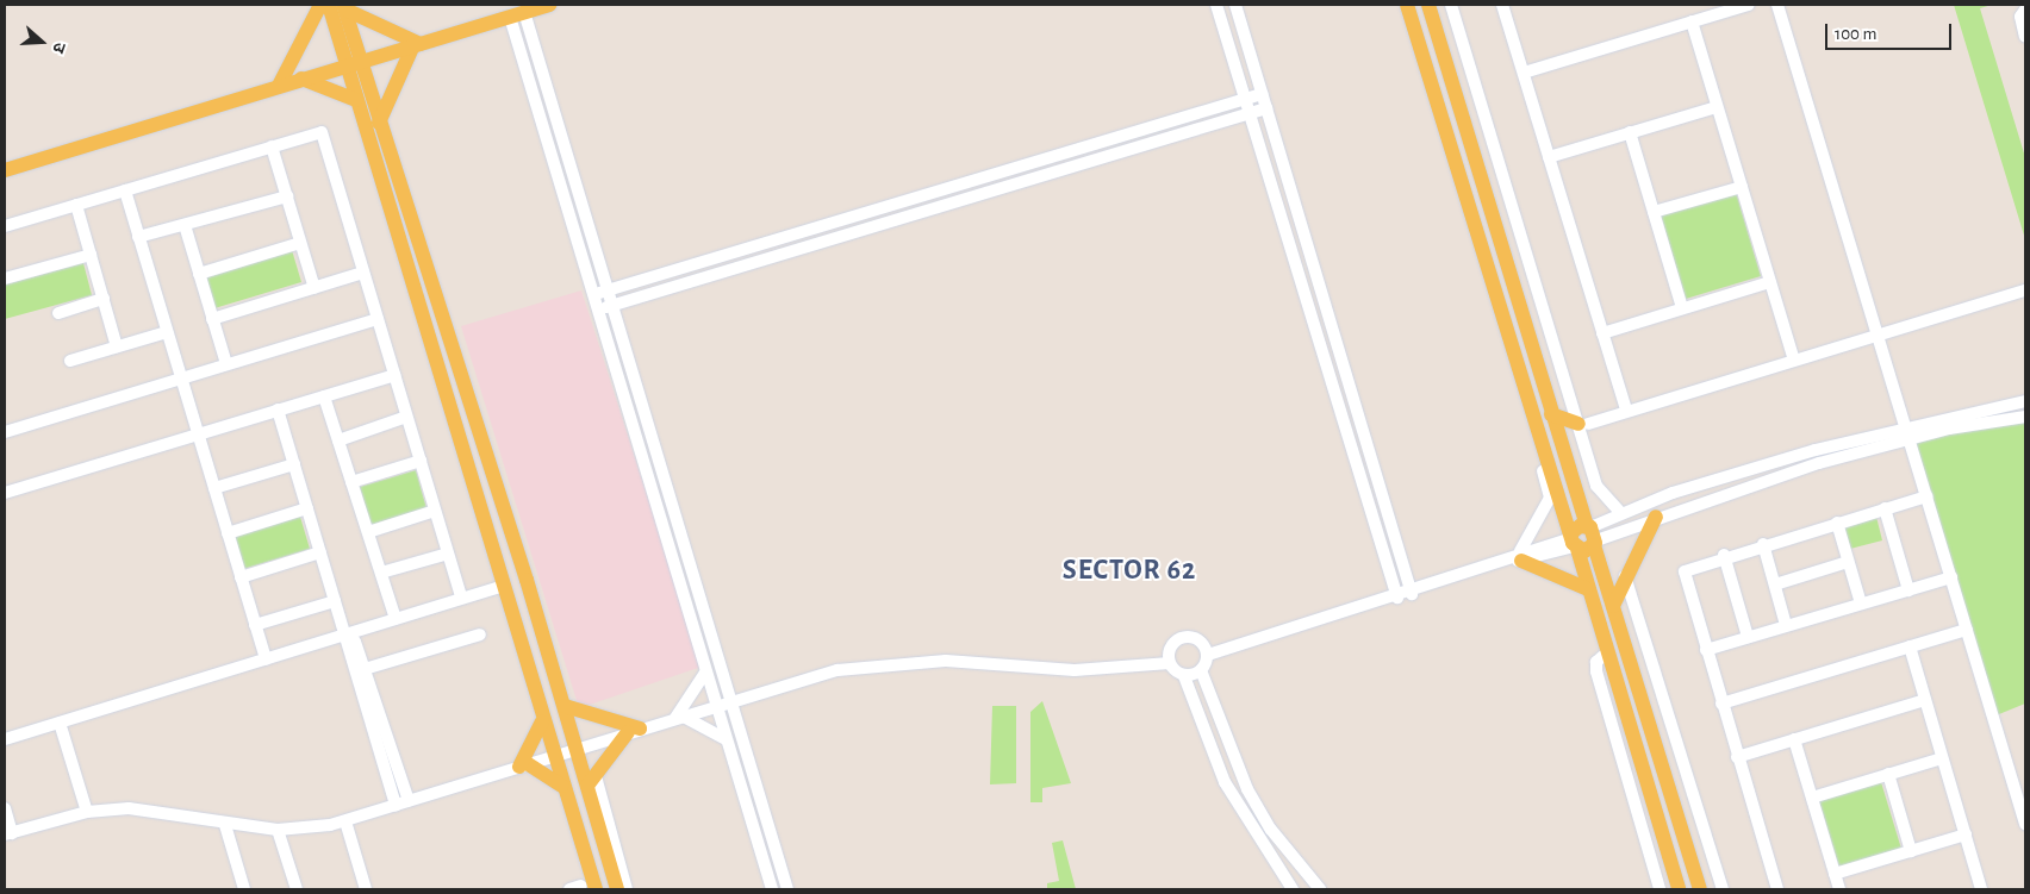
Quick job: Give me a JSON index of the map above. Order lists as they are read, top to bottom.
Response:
{
  "districts": ["SECTOR 62"],
  "scale_bar": "100 m",
  "north": "right"
}
